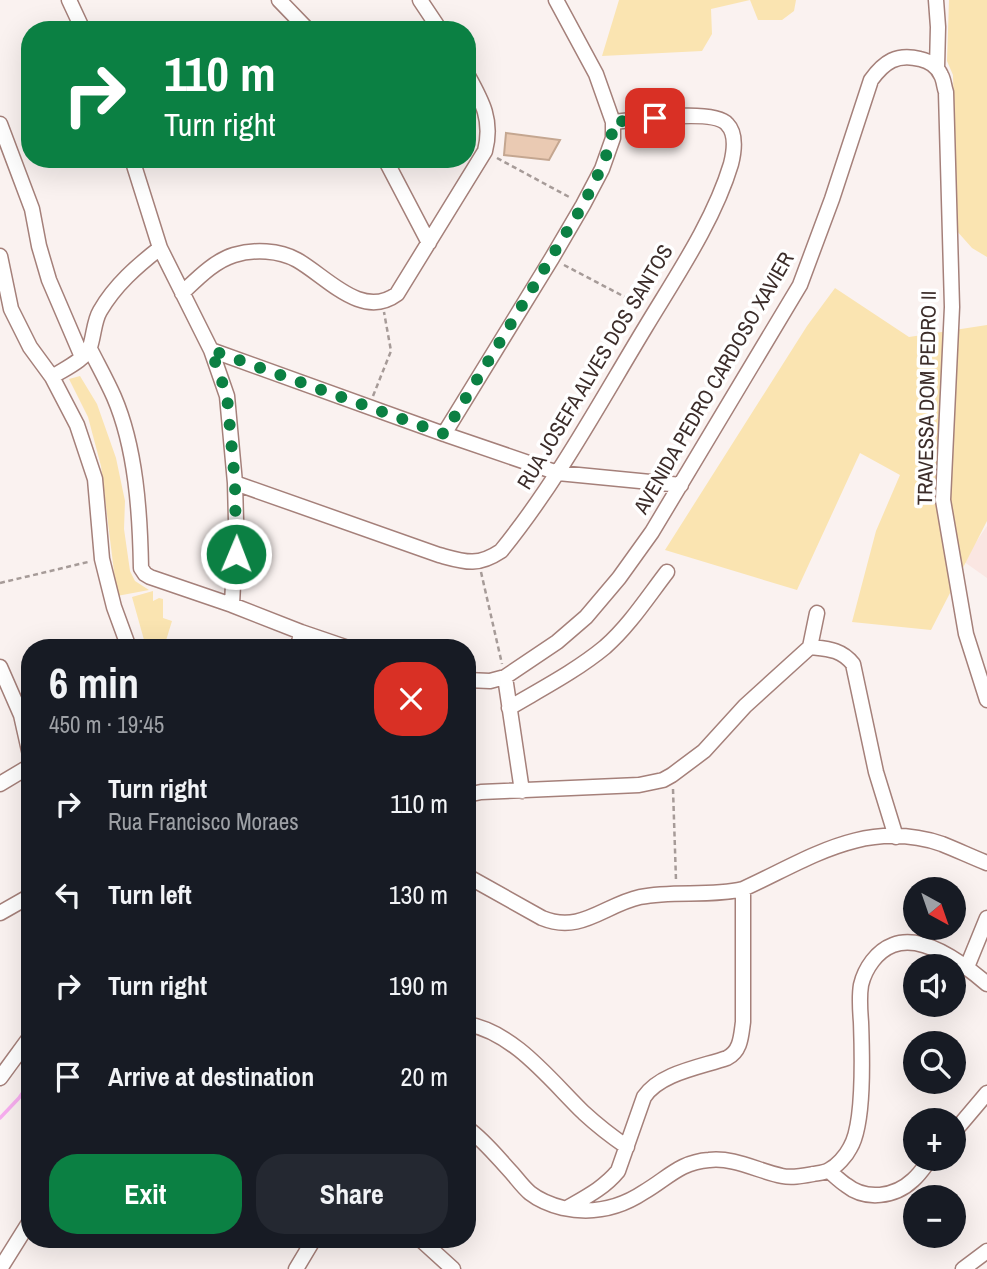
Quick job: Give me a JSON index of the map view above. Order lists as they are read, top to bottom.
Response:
{
  "streets": {
    "street": ["RUA JOSEFA ALVES DOS SANTOS", "AVENIDA PEDRO CARDOSO XAVIER", "TRAVESSA DOM PEDRO II"]
  },
  "crossings": [
    ["AVENIDA PEDRO CARDOSO XAVIER", "TRAVESSA DOM PEDRO II"]
  ],
  "north": "bottom right",
  "page": {
    "turn": ["110 m", "Turn right"],
    "heading": ["6 min", "450 m · 19:45"],
    "list": [
      {
        "name": "Turn right",
        "note": "Rua Francisco Moraes",
        "value": "110 m"
      },
      {
        "name": "Turn left",
        "value": "130 m"
      },
      {
        "name": "Turn right",
        "value": "190 m"
      },
      {
        "name": "Arrive at destination",
        "value": "20 m"
      }
    ],
    "map_buttons": ["+", "−"],
    "buttons": ["Exit", "Share"]
  }
}
